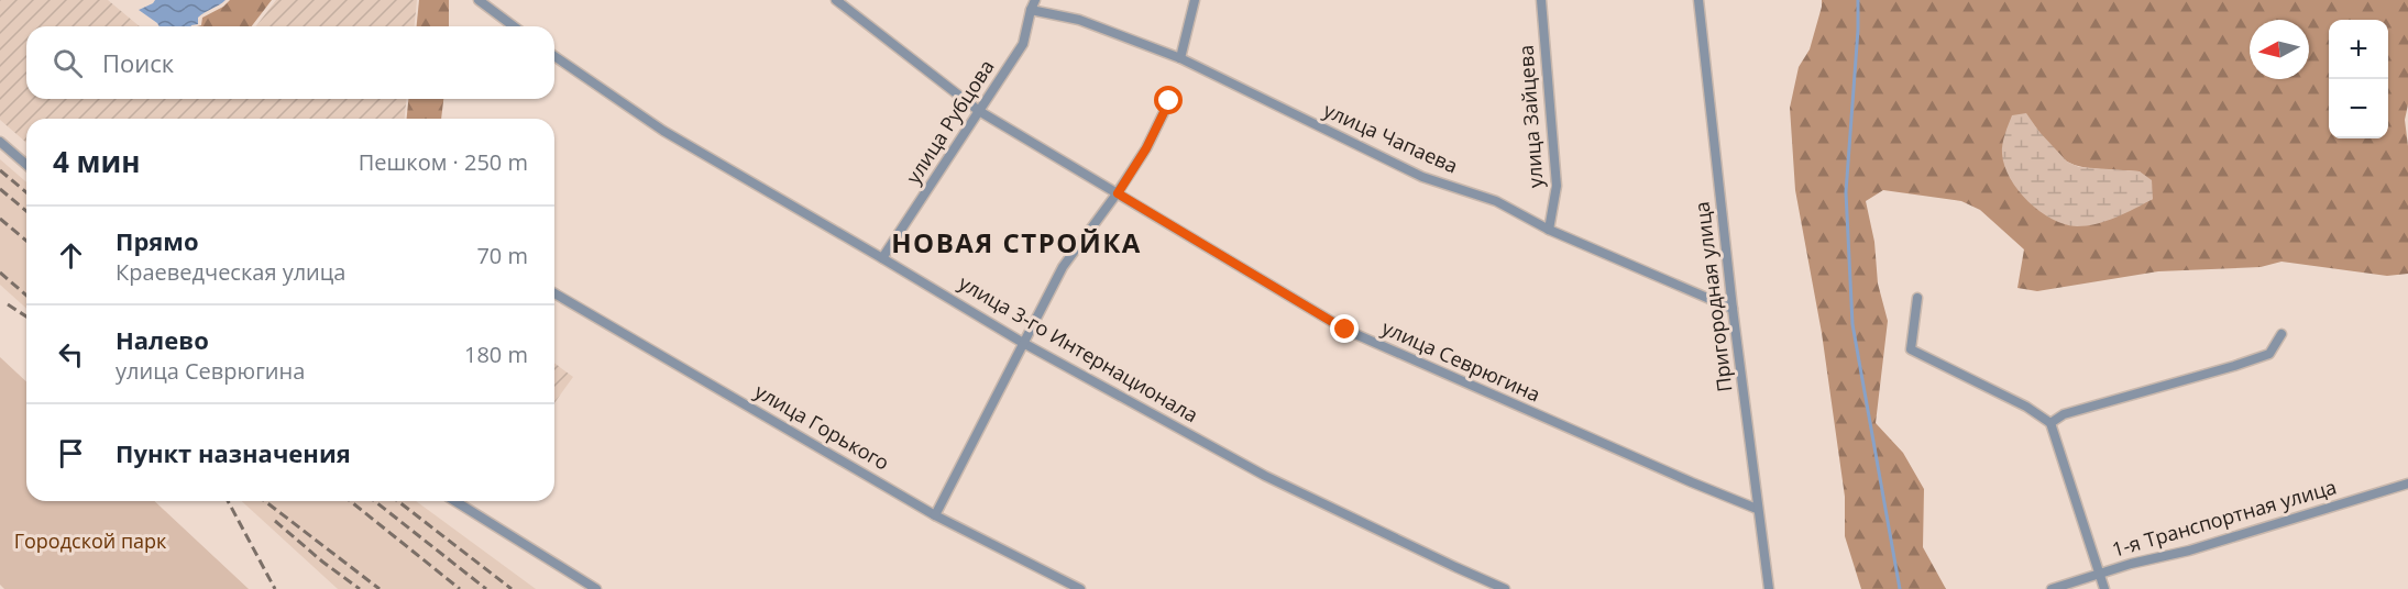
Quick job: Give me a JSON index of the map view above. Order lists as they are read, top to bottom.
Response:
{
  "streets": {
    "street": [
      "улица Зайцева",
      "улица Рубцова",
      "улица Чапаева",
      "Пригородная улица",
      "улица 3-го Интернационала",
      "улица Севрюгина",
      "улица Горького",
      "1-я Транспортная улица"
    ]
  },
  "crossings": [
    ["улица Зайцева", "улица Чапаева"],
    ["улица Рубцова", "улица Чапаева"],
    ["улица Рубцова", "улица 3-го Интернационала"],
    ["улица Рубцова", "улица Севрюгина"],
    ["улица Чапаева", "Пригородная улица"],
    ["Пригородная улица", "улица Севрюгина"]
  ],
  "districts": ["НОВАЯ СТРОЙКА"],
  "parks": ["Городской парк"],
  "north": "left",
  "page": {
    "map_buttons": ["+", "−"],
    "search": "Поиск",
    "heading": ["4 мин", "Пешком · 250 m"],
    "list": [
      ["Прямо", "Краеведческая улица", "70 m"],
      ["Налево", "улица Севрюгина", "180 m"],
      "Пункт назначения"
    ]
  }
}
